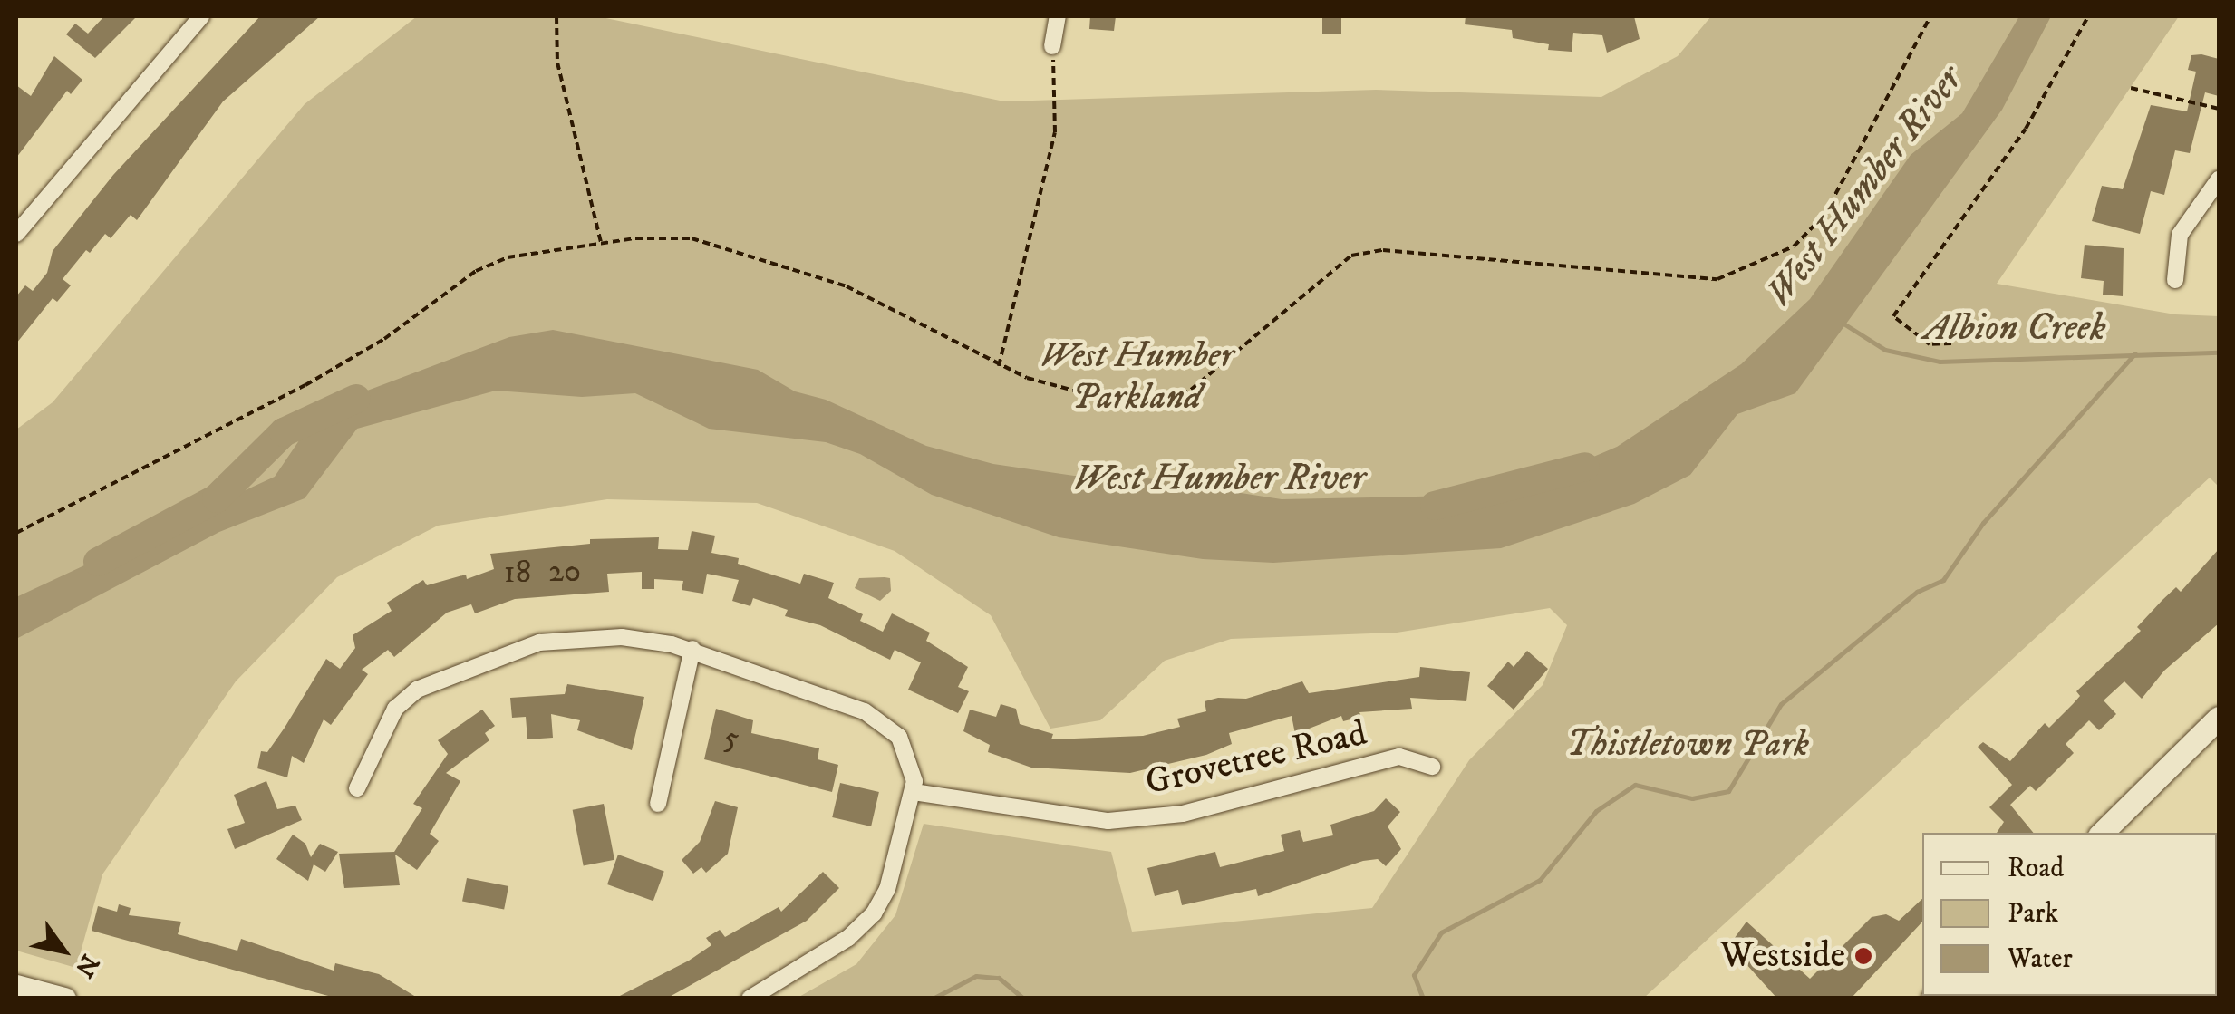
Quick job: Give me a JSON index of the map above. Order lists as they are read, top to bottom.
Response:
{
  "streets": {
    "street": ["Grovetree Road"]
  },
  "water": ["West Humber River", "Albion Creek"],
  "parks": ["West Humber Parkland", "Thistletown Park"],
  "places": ["Westside"],
  "house_numbers": ["20", "18", "5"],
  "legend": ["Road", "Park", "Water"],
  "north": "bottom right"
}
